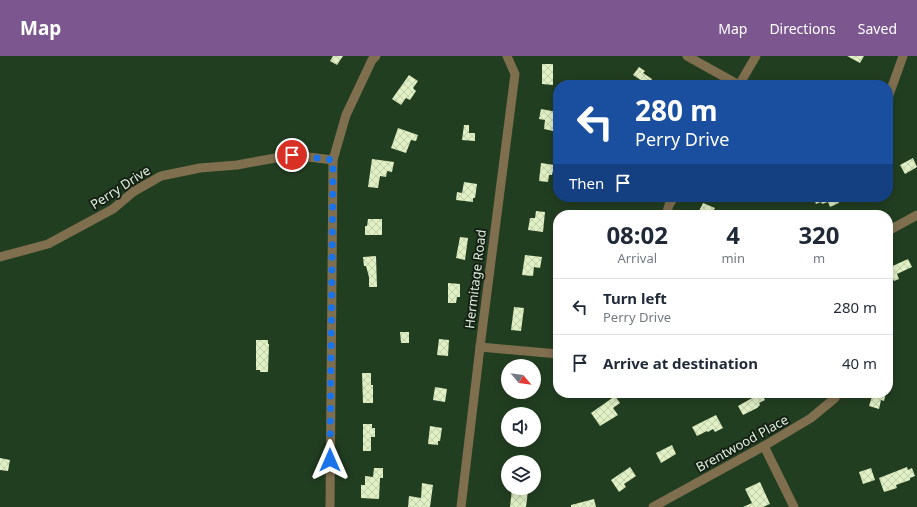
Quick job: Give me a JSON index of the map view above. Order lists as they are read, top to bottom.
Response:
{
  "streets": {
    "street": ["Perry Drive", "Hermitage Road", "Brentwood Place"]
  },
  "north": "bottom right",
  "page": {
    "header": "Map",
    "nav": ["Map", "Directions", "Saved"],
    "turn": ["280 m", "Perry Drive"],
    "then": "Then",
    "eta": [
      "08:02",
      "Arrival",
      "4",
      "min",
      "320",
      "m"
    ],
    "list": [
      {
        "name": "Turn left",
        "note": "Perry Drive",
        "value": "280 m"
      },
      {
        "name": "Arrive at destination",
        "value": "40 m"
      }
    ]
  }
}
